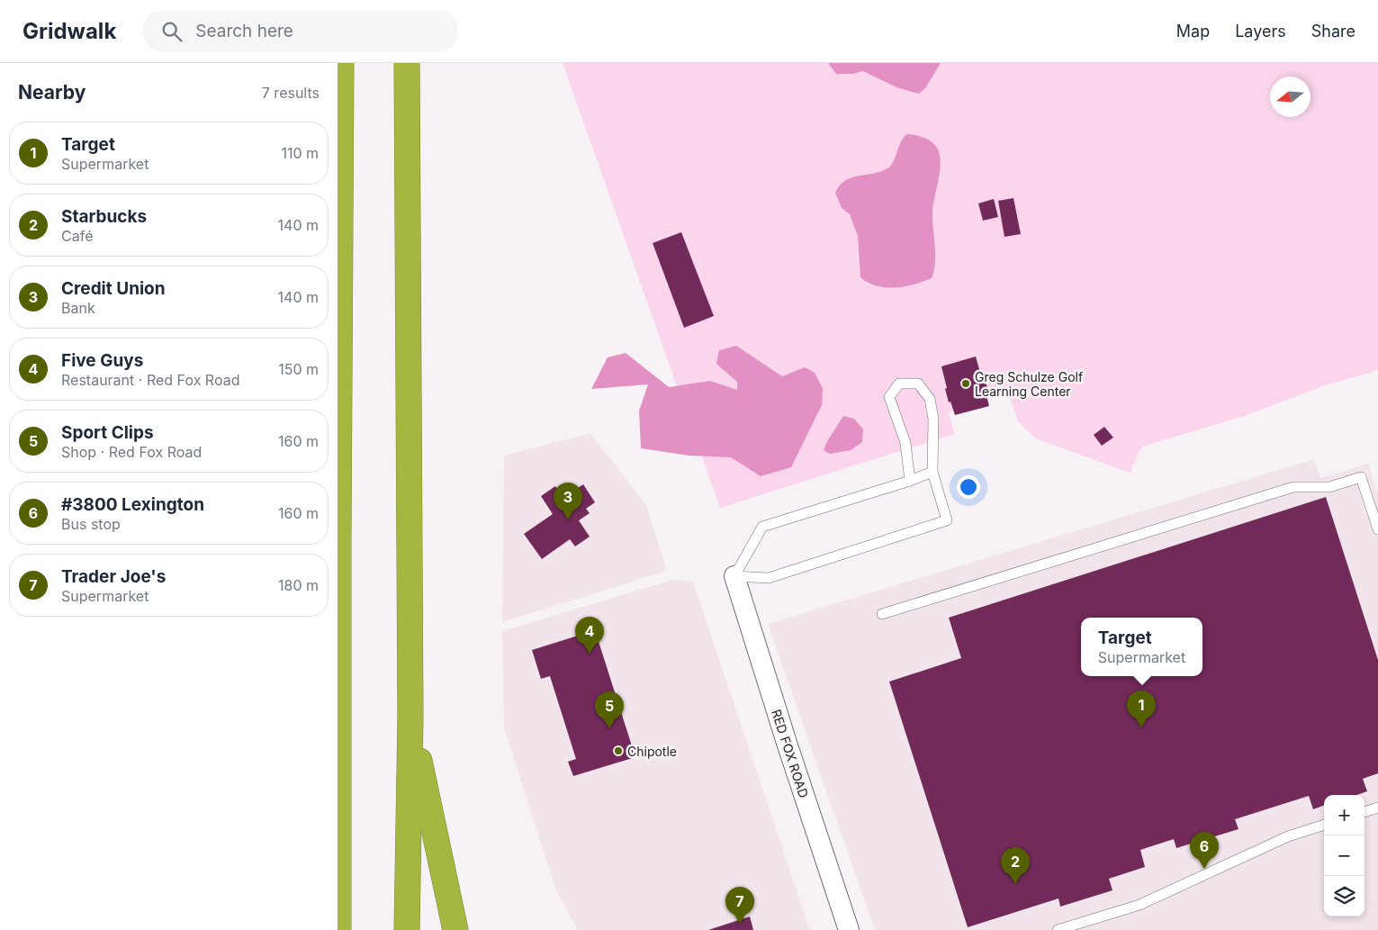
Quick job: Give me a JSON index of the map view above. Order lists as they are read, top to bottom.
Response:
{
  "streets": {
    "street": ["RED FOX ROAD"]
  },
  "places": ["Greg Schulze Golf Learning Center", "Chipotle"],
  "north": "left",
  "page": {
    "header": "Gridwalk",
    "search": "Search here",
    "nav": ["Map", "Layers", "Share"],
    "heading": ["Nearby", "7 results"],
    "list": [
      {
        "mark": "1",
        "name": "Target",
        "note": "Supermarket",
        "value": "110 m"
      },
      {
        "mark": "2",
        "name": "Starbucks",
        "note": "Café",
        "value": "140 m"
      },
      {
        "mark": "3",
        "name": "Credit Union",
        "note": "Bank",
        "value": "140 m"
      },
      {
        "mark": "4",
        "name": "Five Guys",
        "note": "Restaurant · Red Fox Road",
        "value": "150 m"
      },
      {
        "mark": "5",
        "name": "Sport Clips",
        "note": "Shop · Red Fox Road",
        "value": "160 m"
      },
      {
        "mark": "6",
        "name": "#3800 Lexington",
        "note": "Bus stop",
        "value": "160 m"
      },
      {
        "mark": "7",
        "name": "Trader Joe's",
        "note": "Supermarket",
        "value": "180 m"
      }
    ],
    "pins": [
      "3",
      "4",
      "1",
      "5",
      "6",
      "2",
      "7"
    ],
    "popup": ["Target", "Supermarket"],
    "map_buttons": ["+", "−"]
  }
}
